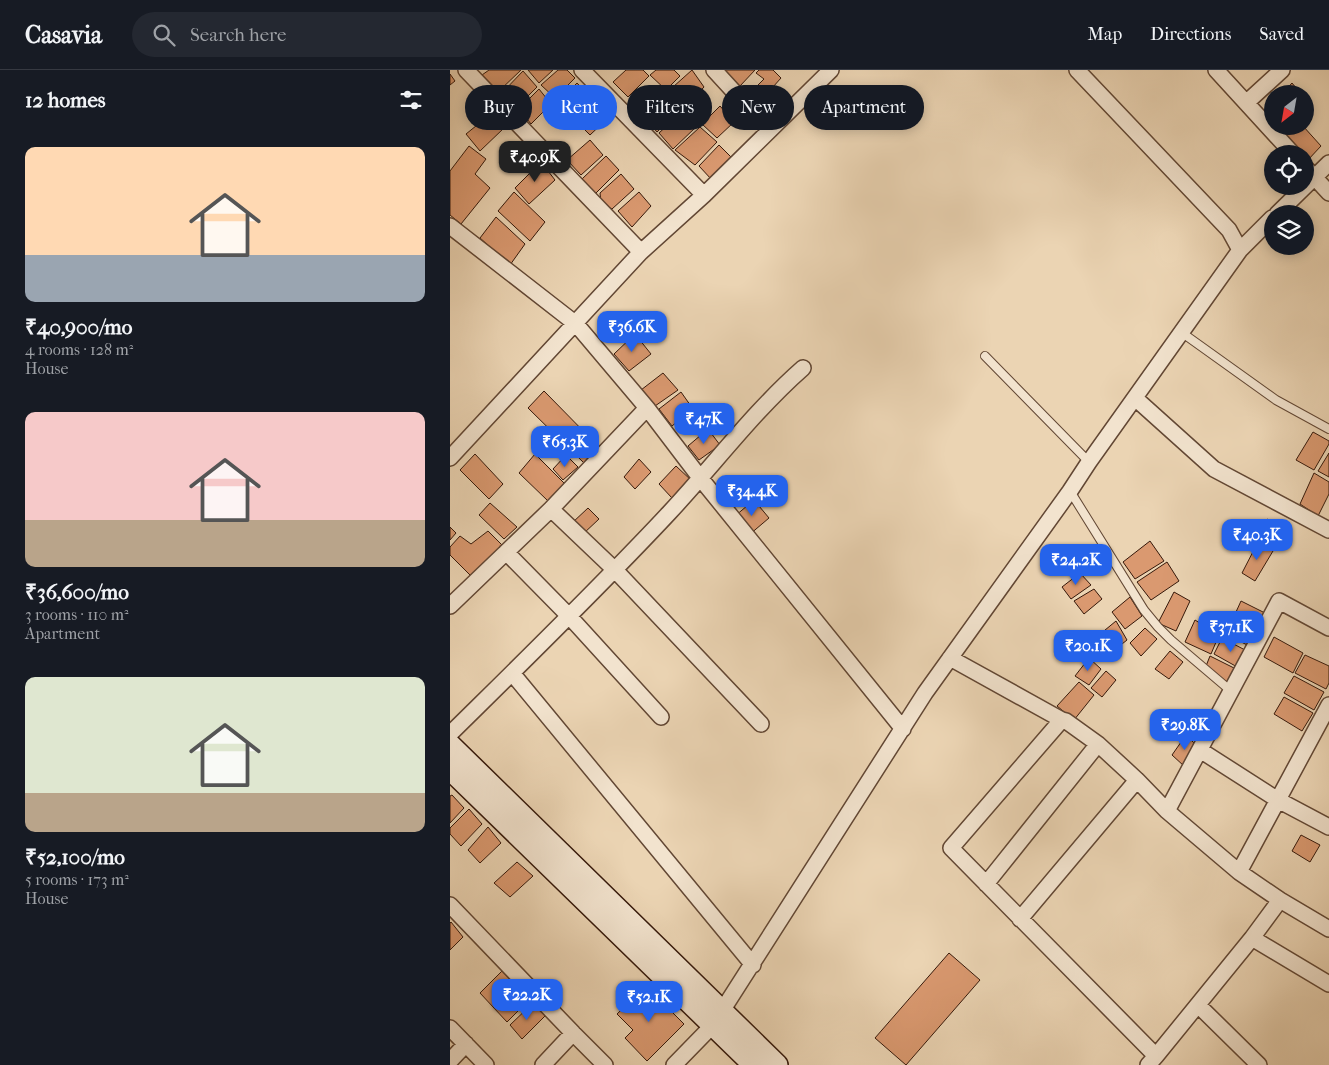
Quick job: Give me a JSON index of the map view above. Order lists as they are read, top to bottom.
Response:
{
  "north": "bottom left",
  "page": {
    "header": "Casavia",
    "search": "Search here",
    "nav": ["Map", "Directions", "Saved"],
    "heading": "12 homes",
    "chip": [
      "Buy",
      "Rent",
      "Filters",
      "New",
      "Apartment"
    ],
    "list": [
      {
        "name": "₹40,900/mo",
        "note": "4 rooms · 128 m² · House"
      },
      {
        "name": "₹36,600/mo",
        "note": "3 rooms · 110 m² · Apartment"
      },
      {
        "name": "₹52,100/mo",
        "note": "5 rooms · 173 m² · House"
      }
    ],
    "price": [
      "₹40.9K",
      "₹36.6K",
      "₹47K",
      "₹65.3K",
      "₹34.4K",
      "₹40.3K",
      "₹24.2K",
      "₹37.1K",
      "₹20.1K",
      "₹29.8K",
      "₹22.2K",
      "₹52.1K"
    ]
  }
}
